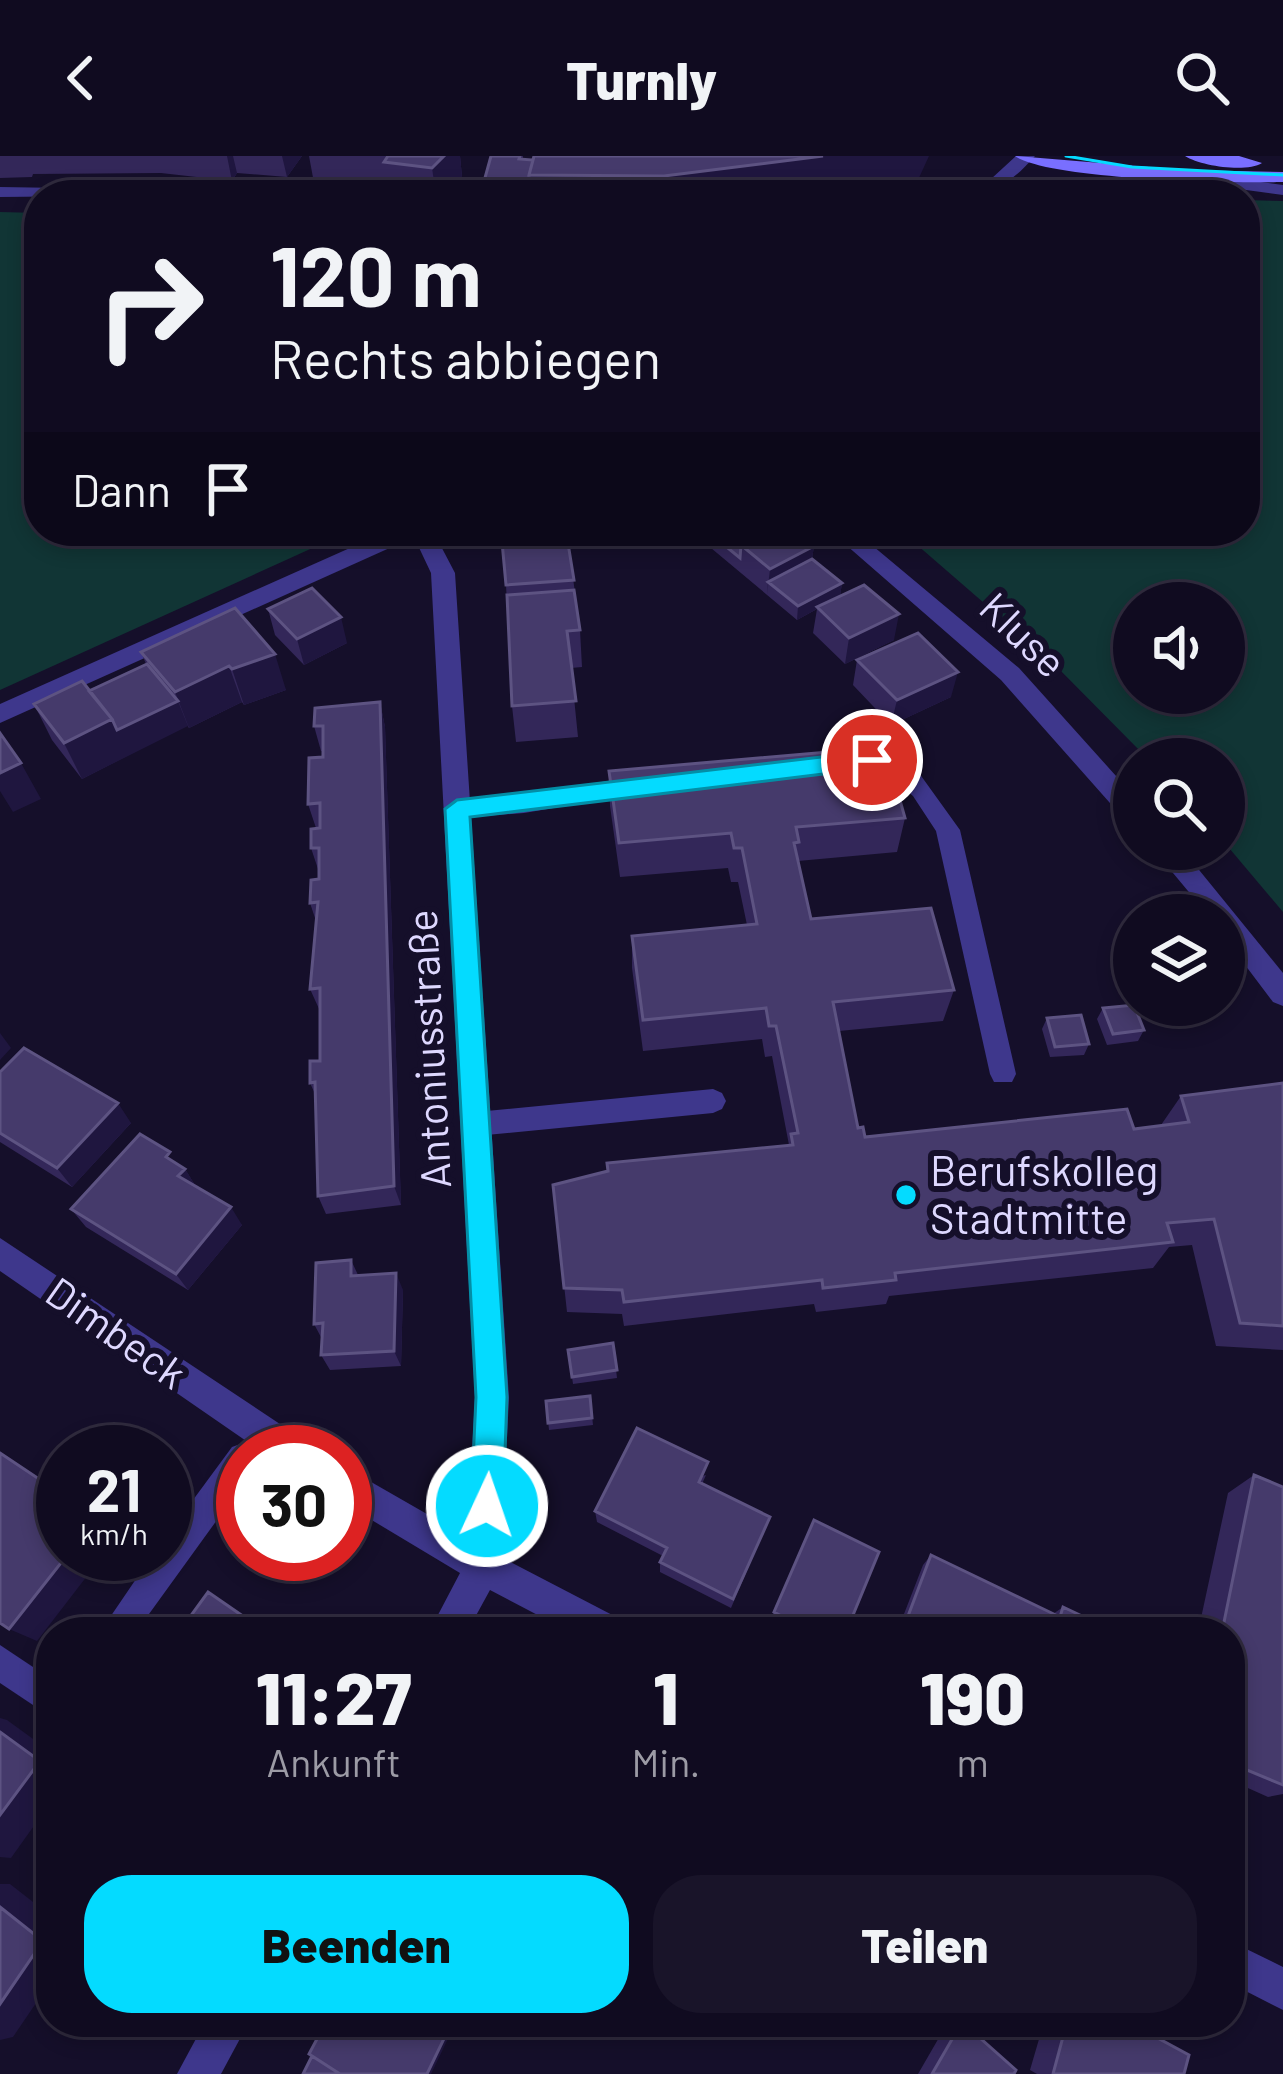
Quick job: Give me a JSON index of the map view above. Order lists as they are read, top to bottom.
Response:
{
  "streets": {
    "street": ["Kluse", "Antoniusstraße", "Dimbeck"]
  },
  "places": ["Berufskolleg Stadtmitte"],
  "page": {
    "header": "Turnly",
    "turn": ["120 m", "Rechts abbiegen"],
    "then": "Dann",
    "speed": "21 km/h",
    "limit": "30",
    "eta": [
      "11:27",
      "Ankunft",
      "1",
      "Min.",
      "190",
      "m"
    ],
    "buttons": ["Beenden", "Teilen"]
  }
}
